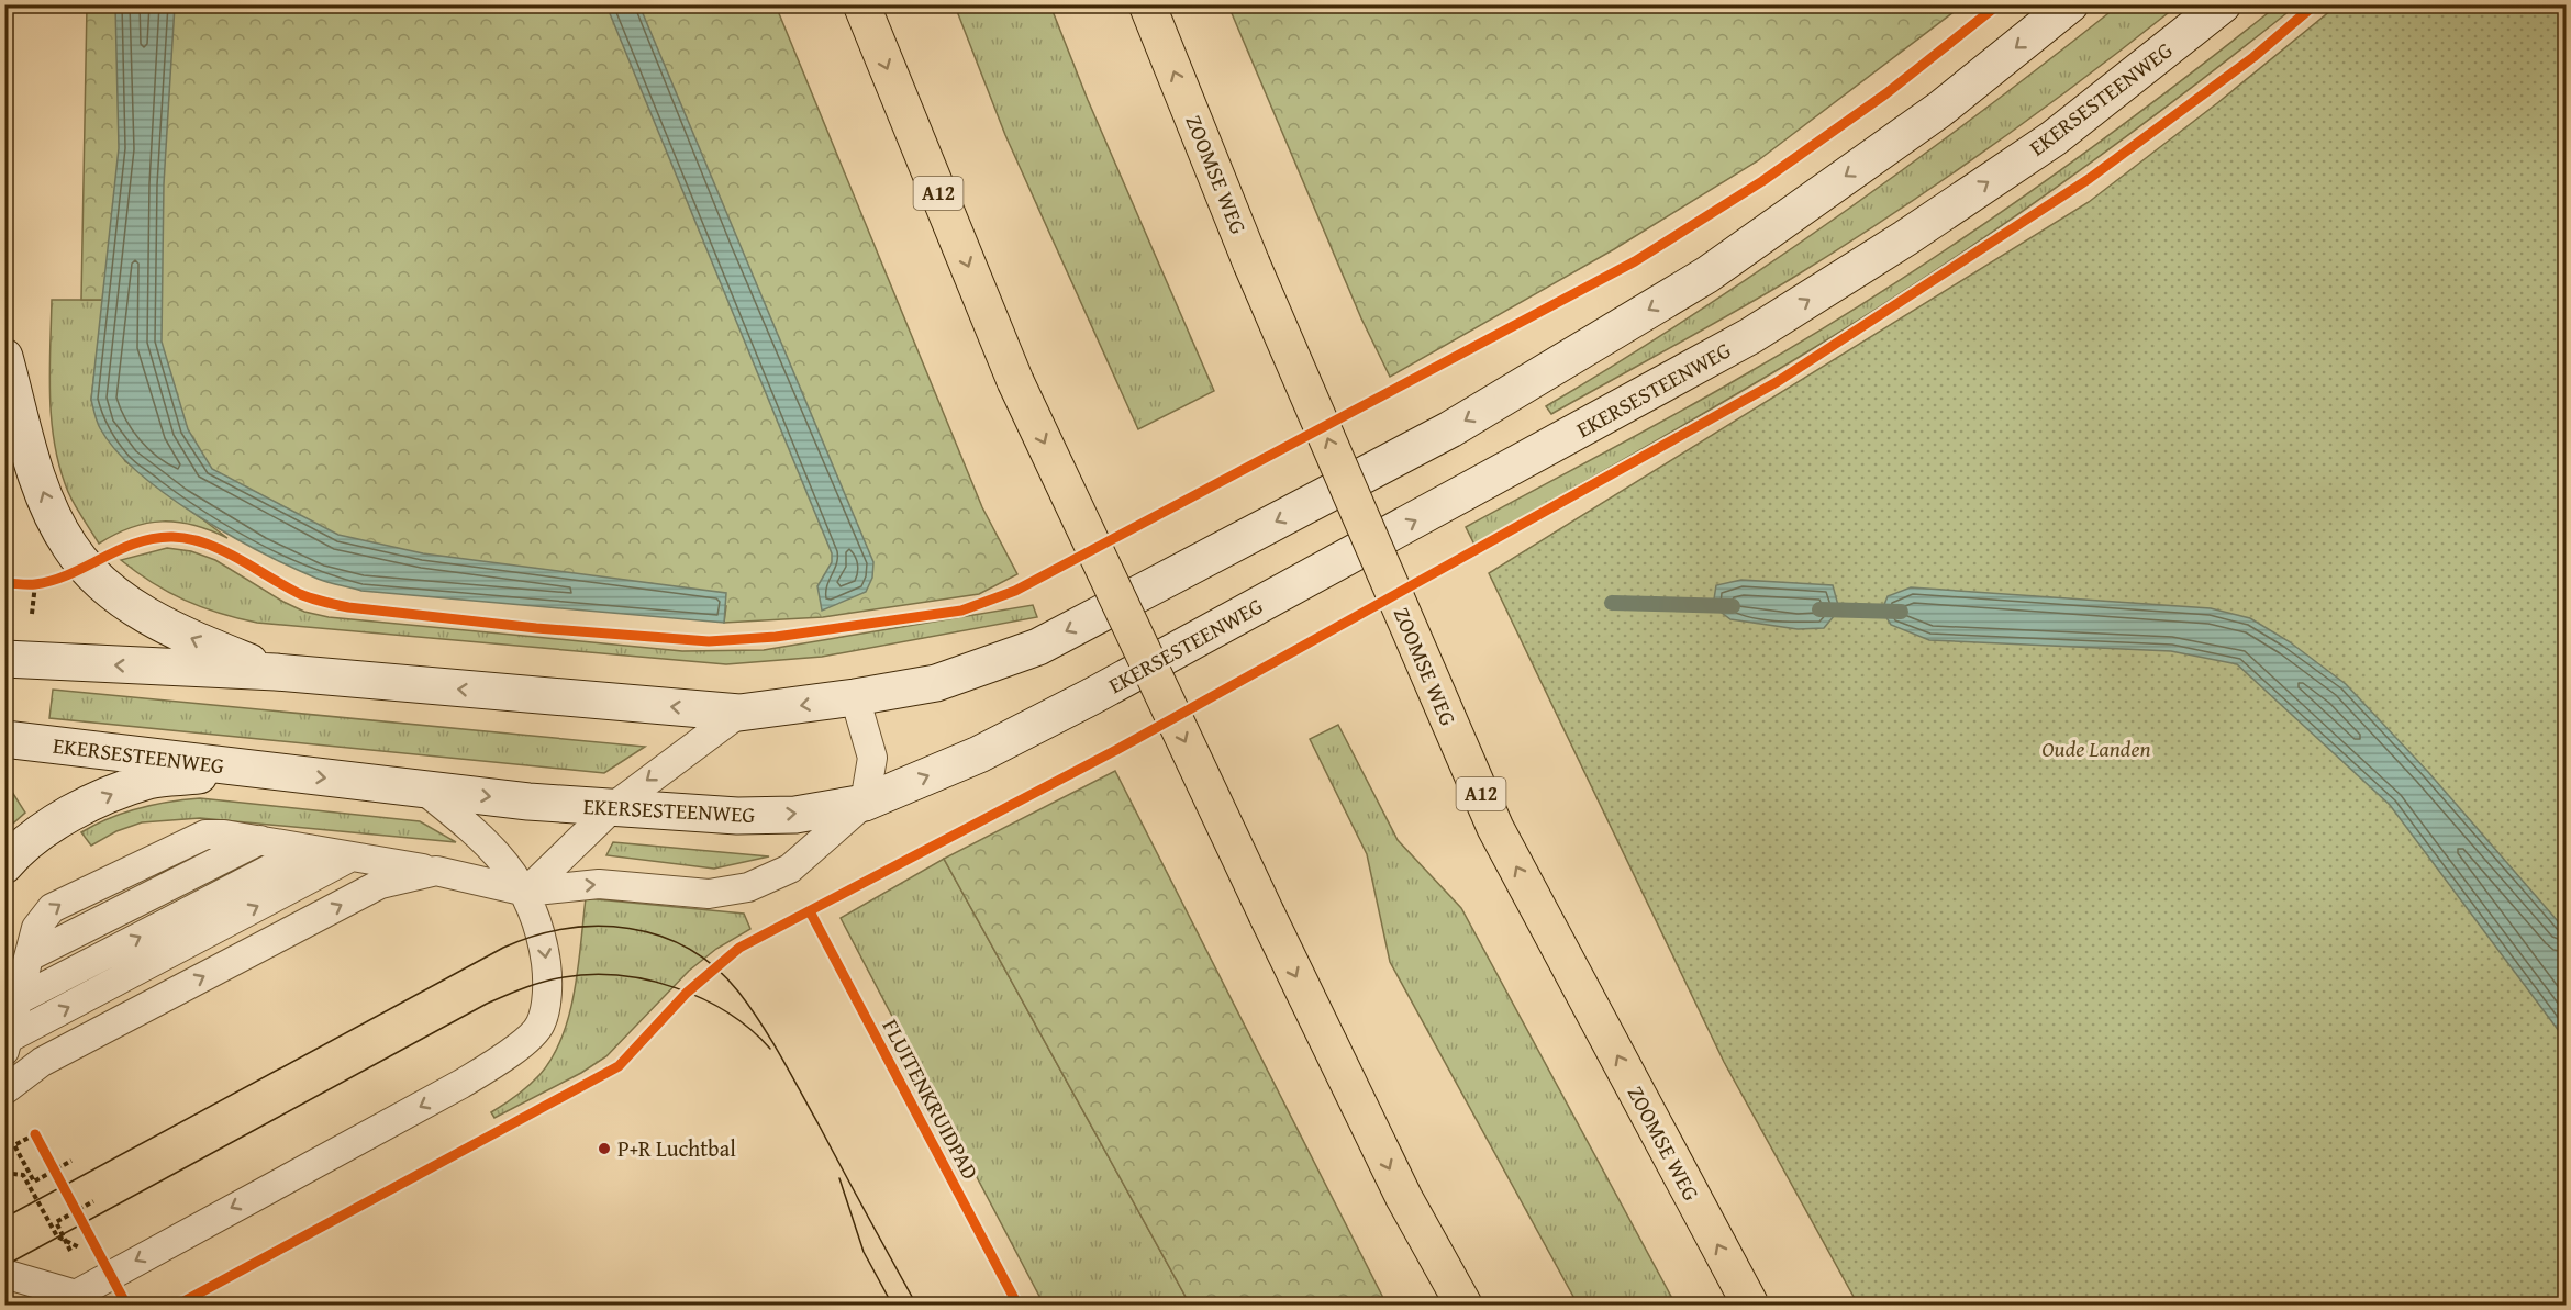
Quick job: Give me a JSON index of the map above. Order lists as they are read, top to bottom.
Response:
{
  "streets": {
    "highway": ["ZOOMSE WEG", "A12"],
    "main road": ["EKERSESTEENWEG"],
    "cycle path": ["FLUITENKRUIDPAD"]
  },
  "parks": ["Oude Landen"],
  "places": ["P+R Luchtbal"]
}
